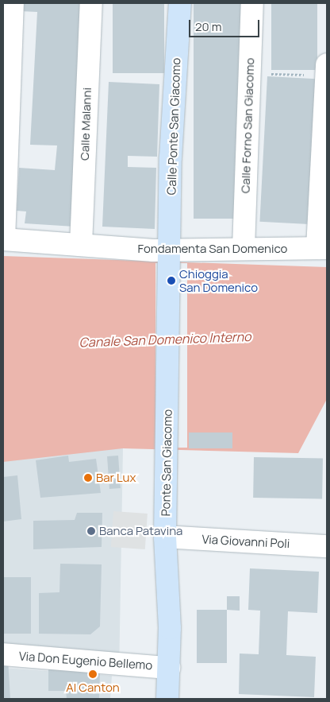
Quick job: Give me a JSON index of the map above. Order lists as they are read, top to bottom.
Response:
{
  "streets": {
    "street": [
      "Calle Malanni",
      "Calle Forno San Giacomo",
      "Calle Ponte San Giacomo",
      "Fondamenta San Domenico",
      "Ponte San Giacomo",
      "Via Giovanni Poli",
      "Via Don Eugenio Bellemo"
    ]
  },
  "crossings": [
    ["Calle Malanni", "Fondamenta San Domenico"],
    ["Calle Forno San Giacomo", "Fondamenta San Domenico"],
    ["Calle Ponte San Giacomo", "Fondamenta San Domenico"],
    ["Calle Ponte San Giacomo", "Ponte San Giacomo"],
    ["Fondamenta San Domenico", "Ponte San Giacomo"],
    ["Ponte San Giacomo", "Via Giovanni Poli"],
    ["Ponte San Giacomo", "Via Don Eugenio Bellemo"]
  ],
  "water": ["Canale San Domenico Interno"],
  "places": [
    "Chioggia San Domenico",
    "Bar Lux",
    "Banca Patavina",
    "Al Canton"
  ],
  "scale_bar": "20 m"
}
